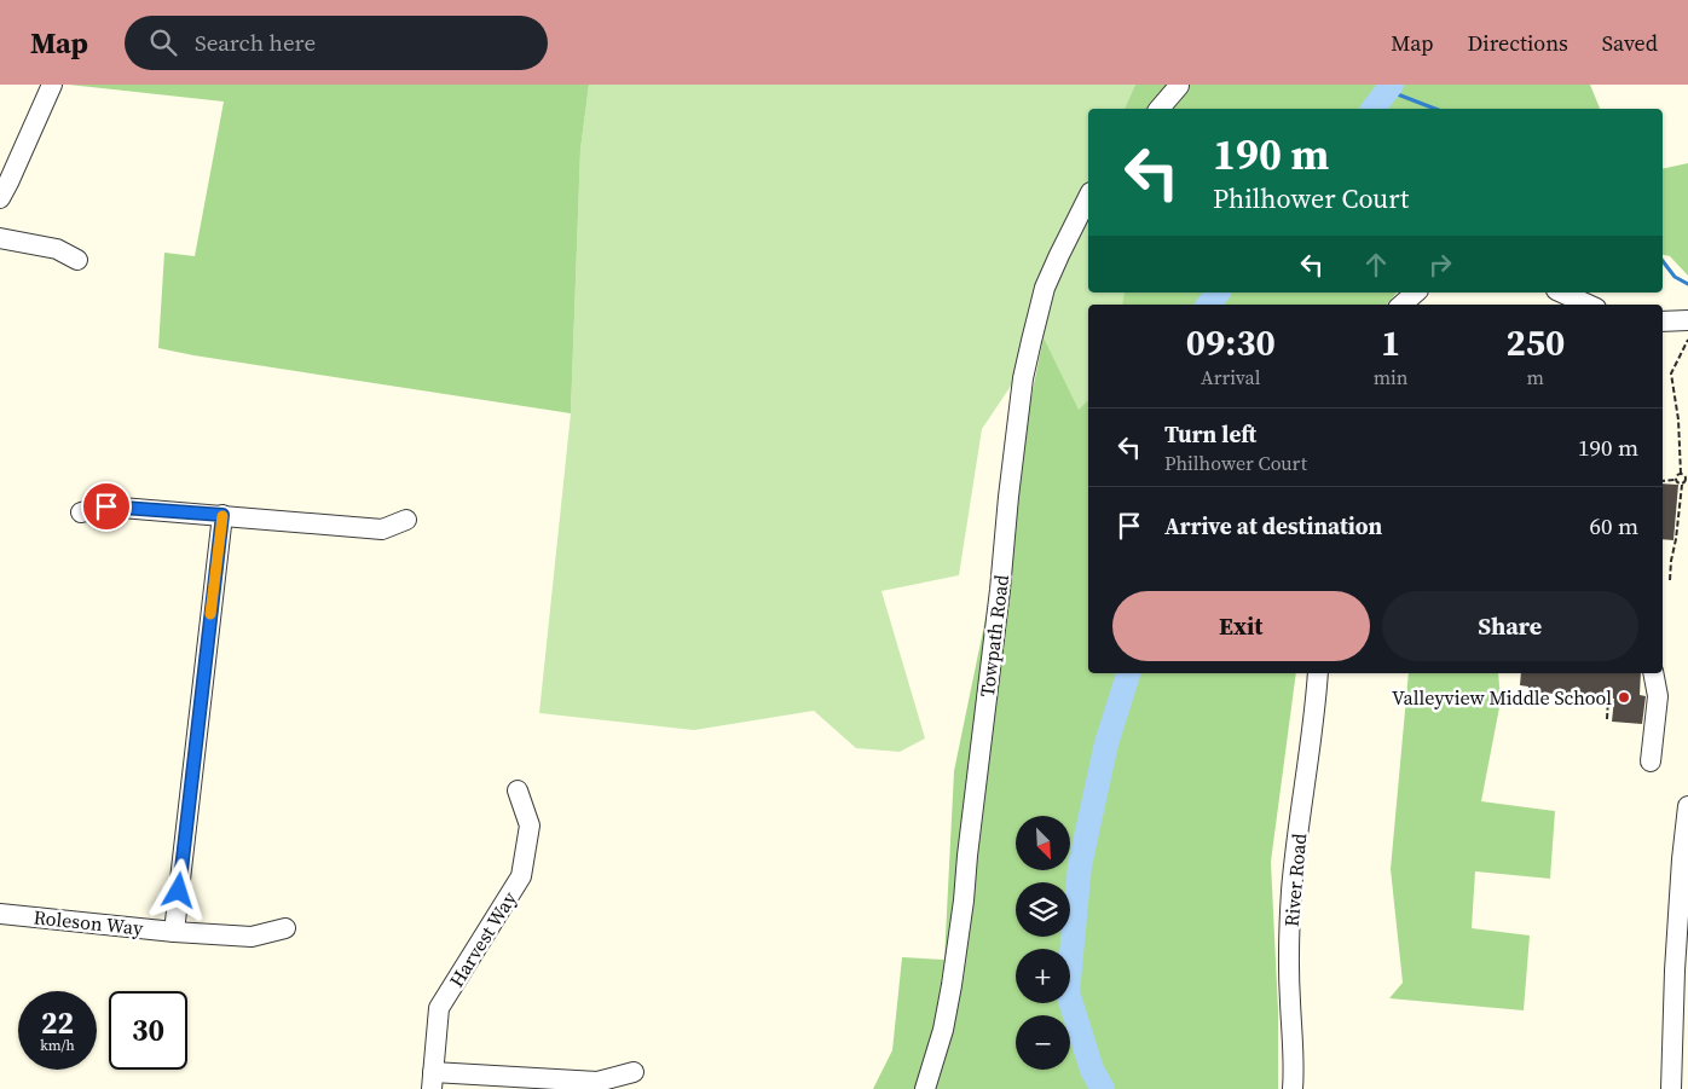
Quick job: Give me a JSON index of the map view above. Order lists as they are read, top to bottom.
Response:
{
  "streets": {
    "street": [
      "Towpath Road",
      "River Road",
      "Roleson Way",
      "Harvest Way"
    ]
  },
  "places": ["Valleyview Middle School"],
  "north": "bottom right",
  "page": {
    "header": "Map",
    "search": "Search here",
    "nav": ["Map", "Directions", "Saved"],
    "turn": ["190 m", "Philhower Court"],
    "eta": [
      "09:30",
      "Arrival",
      "1",
      "min",
      "250",
      "m"
    ],
    "list": [
      {
        "name": "Turn left",
        "note": "Philhower Court",
        "value": "190 m"
      },
      {
        "name": "Arrive at destination",
        "value": "60 m"
      }
    ],
    "buttons": ["Exit", "Share"],
    "map_buttons": ["+", "−"],
    "speed": "22 km/h",
    "limit": "30"
  }
}
